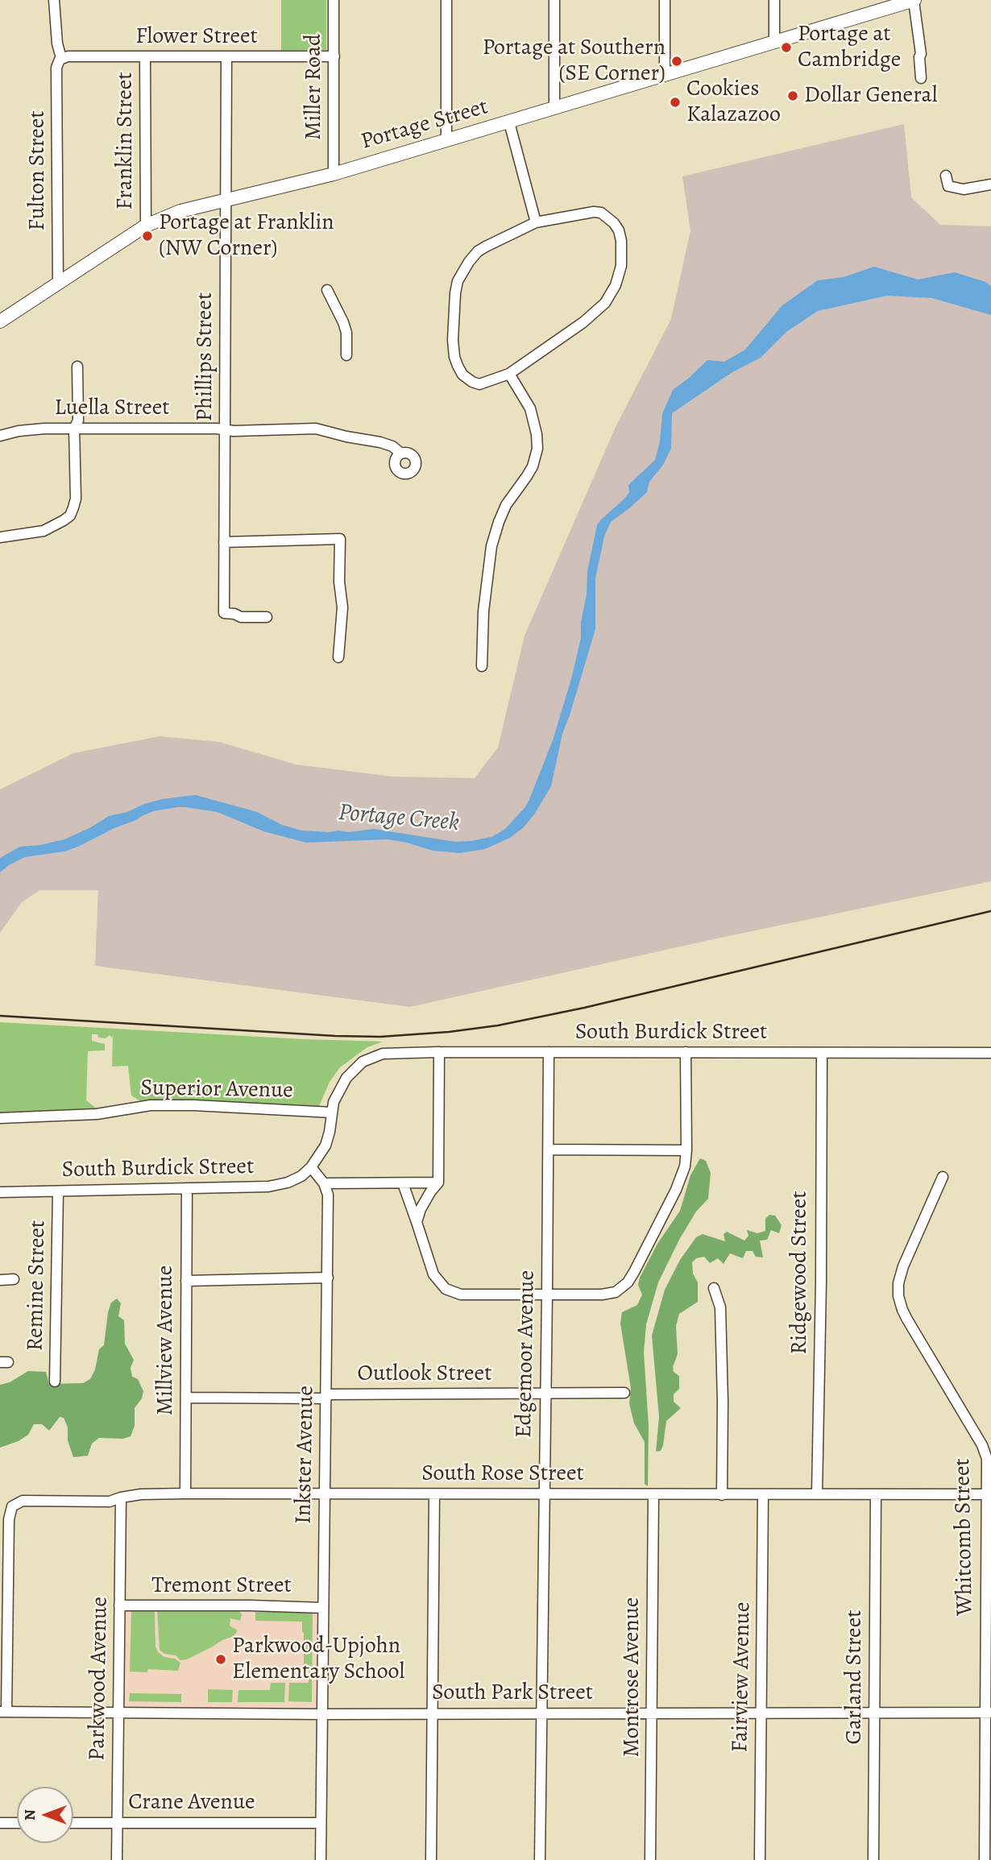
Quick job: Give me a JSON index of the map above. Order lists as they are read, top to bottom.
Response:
{
  "streets": {
    "main road": ["Portage Street"],
    "street": [
      "Flower Street",
      "Miller Road",
      "Franklin Street",
      "Fulton Street",
      "Phillips Street",
      "Luella Street",
      "South Burdick Street",
      "Superior Avenue",
      "Ridgewood Street",
      "Remine Street",
      "Millview Avenue",
      "Edgemoor Avenue",
      "Outlook Street",
      "Inkster Avenue",
      "South Rose Street",
      "Whitcomb Street",
      "Tremont Street",
      "Montrose Avenue",
      "Fairview Avenue",
      "Garland Street",
      "Parkwood Avenue",
      "South Park Street",
      "Crane Avenue"
    ]
  },
  "crossings": [
    ["Flower Street", "Miller Road"],
    ["Flower Street", "Franklin Street"],
    ["Flower Street", "Fulton Street"],
    ["Flower Street", "Phillips Street"],
    ["Miller Road", "Portage Street"],
    ["Portage Street", "Franklin Street"],
    ["Portage Street", "Fulton Street"],
    ["Portage Street", "Phillips Street"],
    ["Phillips Street", "Luella Street"],
    ["South Burdick Street", "Superior Avenue"],
    ["South Burdick Street", "Ridgewood Street"],
    ["South Burdick Street", "Remine Street"],
    ["South Burdick Street", "Millview Avenue"],
    ["South Burdick Street", "Edgemoor Avenue"],
    ["Ridgewood Street", "South Rose Street"],
    ["Millview Avenue", "Outlook Street"],
    ["Millview Avenue", "South Rose Street"],
    ["Edgemoor Avenue", "Outlook Street"],
    ["Edgemoor Avenue", "South Rose Street"],
    ["Edgemoor Avenue", "South Park Street"],
    ["Outlook Street", "Inkster Avenue"],
    ["Inkster Avenue", "South Rose Street"],
    ["Inkster Avenue", "Tremont Street"],
    ["Inkster Avenue", "South Park Street"],
    ["Inkster Avenue", "Crane Avenue"],
    ["South Rose Street", "Whitcomb Street"],
    ["South Rose Street", "Montrose Avenue"],
    ["South Rose Street", "Fairview Avenue"],
    ["South Rose Street", "Garland Street"],
    ["South Rose Street", "Parkwood Avenue"],
    ["South Rose Street", "South Park Street"],
    ["Whitcomb Street", "South Park Street"],
    ["Tremont Street", "Parkwood Avenue"],
    ["Montrose Avenue", "South Park Street"],
    ["Fairview Avenue", "South Park Street"],
    ["Garland Street", "South Park Street"],
    ["Parkwood Avenue", "South Park Street"],
    ["Parkwood Avenue", "Crane Avenue"]
  ],
  "water": ["Portage Creek"],
  "places": [
    "Portage at Cambridge",
    "Portage at Southern (SE Corner)",
    "Dollar General",
    "Cookies Kalazazoo",
    "Portage at Franklin (NW Corner)",
    "Parkwood-Upjohn Elementary School"
  ],
  "north": "left"
}
